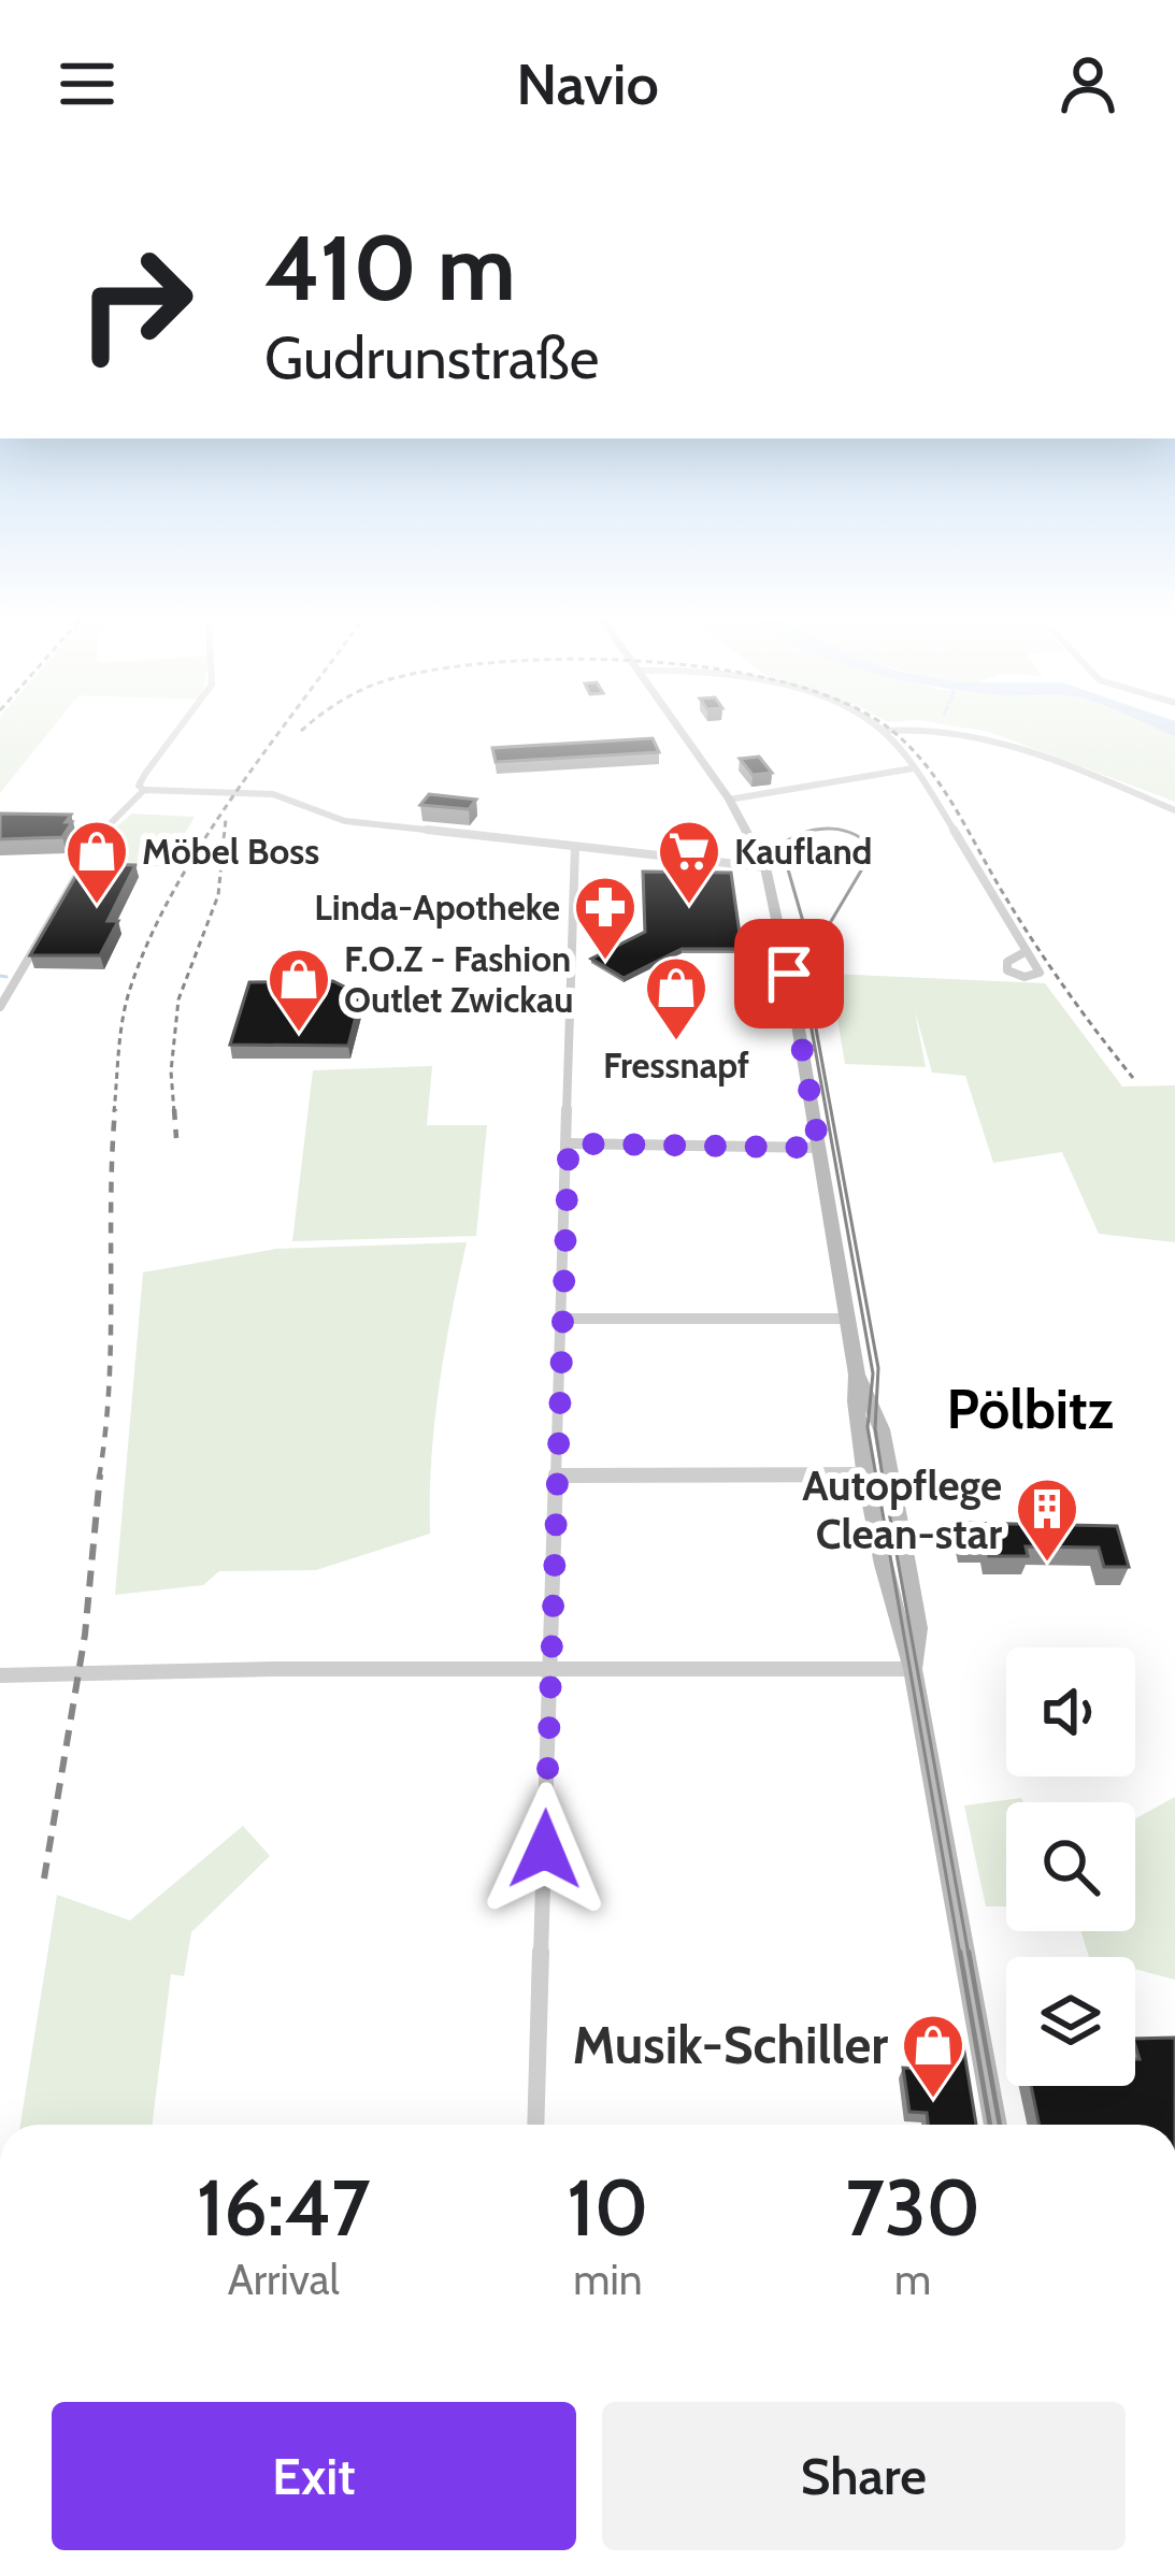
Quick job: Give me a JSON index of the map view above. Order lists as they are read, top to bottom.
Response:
{
  "districts": ["Pölbitz"],
  "places": {
    "shop": [
      "Möbel Boss",
      "F.O.Z - Fashion Outlet Zwickau",
      "Fressnapf",
      "Musik-Schiller"
    ],
    "supermarket": ["Kaufland"],
    "pharmacy": ["Linda-Apotheke"],
    "building": ["Autopflege Clean-star"]
  },
  "page": {
    "header": "Navio",
    "turn": ["410 m", "Gudrunstraße"],
    "eta": [
      "16:47",
      "Arrival",
      "10",
      "min",
      "730",
      "m"
    ],
    "buttons": ["Exit", "Share"]
  }
}
